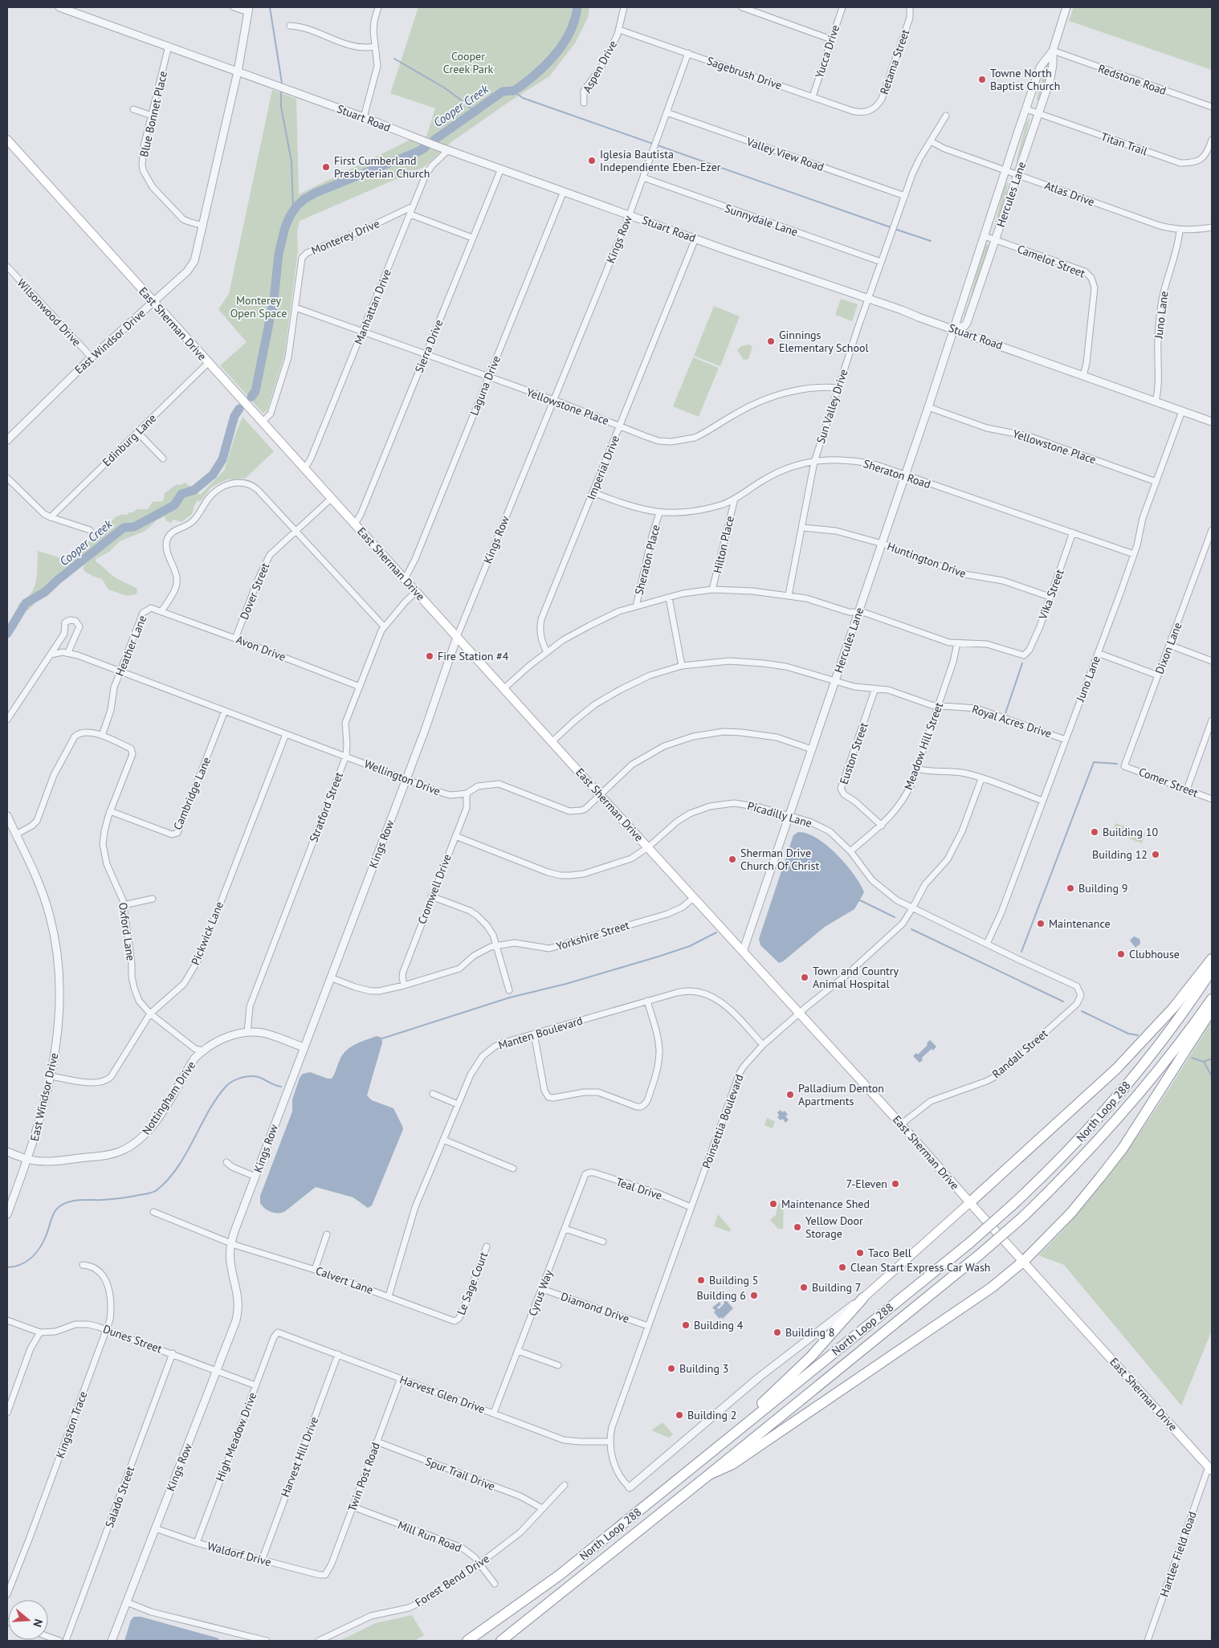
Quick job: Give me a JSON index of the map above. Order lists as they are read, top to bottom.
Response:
{
  "streets": {
    "highway": ["North Loop 288"],
    "main road": ["East Sherman Drive"],
    "street": [
      "Yucca Drive",
      "Retama Street",
      "Aspen Drive",
      "Sagebrush Drive",
      "Redstone Road",
      "Blue Bonnet Place",
      "Stuart Road",
      "Titan Trail",
      "Valley View Road",
      "Atlas Drive",
      "Hercules Lane",
      "Sunnydale Lane",
      "Monterey Drive",
      "Kings Row",
      "Camelot Street",
      "Manhattan Drive",
      "Wilsonwood Drive",
      "Juno Lane",
      "East Windsor Drive",
      "Sierra Drive",
      "Laguna Drive",
      "Yellowstone Place",
      "Sun Valley Drive",
      "Edinburg Lane",
      "Imperial Drive",
      "Sheraton Road",
      "Hilton Place",
      "Sheraton Place",
      "Huntington Drive",
      "Dover Street",
      "Vika Street",
      "Heather Lane",
      "Avon Drive",
      "Dixon Lane",
      "Royal Acres Drive",
      "Meadow Hill Street",
      "Euston Street",
      "Wellington Drive",
      "Comer Street",
      "Cambridge Lane",
      "Stratford Street",
      "Picadilly Lane",
      "Cromwell Drive",
      "Oxford Lane",
      "Pickwick Lane",
      "Yorkshire Street",
      "Manten Boulevard",
      "Randall Street",
      "Nottingham Drive",
      "Poinsettia Boulevard",
      "Teal Drive",
      "Calvert Lane",
      "Le Sage Court",
      "Cyrus Way",
      "Diamond Drive",
      "Dunes Street",
      "Harvest Glen Drive",
      "Kingston Trace",
      "High Meadow Drive",
      "Harvest Hill Drive",
      "Spur Trail Drive",
      "Twin Post Road",
      "Salado Street",
      "Mill Run Road",
      "Waldorf Drive",
      "Hartlee Field Road",
      "Forest Bend Drive"
    ]
  },
  "crossings": [
    ["Yucca Drive", "Sagebrush Drive"],
    ["Retama Street", "Sagebrush Drive"],
    ["Aspen Drive", "Sagebrush Drive"],
    ["Sagebrush Drive", "Kings Row"],
    ["Redstone Road", "Hercules Lane"],
    ["Blue Bonnet Place", "Stuart Road"],
    ["Blue Bonnet Place", "East Windsor Drive"],
    ["Stuart Road", "Hercules Lane"],
    ["Stuart Road", "Kings Row"],
    ["Stuart Road", "Camelot Street"],
    ["Stuart Road", "Manhattan Drive"],
    ["Stuart Road", "Juno Lane"],
    ["Stuart Road", "East Windsor Drive"],
    ["Stuart Road", "Sierra Drive"],
    ["Stuart Road", "Laguna Drive"],
    ["Stuart Road", "Sun Valley Drive"],
    ["Stuart Road", "Imperial Drive"],
    ["Titan Trail", "Hercules Lane"],
    ["Valley View Road", "Kings Row"],
    ["Valley View Road", "Sun Valley Drive"],
    ["Atlas Drive", "Hercules Lane"],
    ["Atlas Drive", "Juno Lane"],
    ["Atlas Drive", "Sun Valley Drive"],
    ["Hercules Lane", "Camelot Street"],
    ["Hercules Lane", "East Sherman Drive"],
    ["Hercules Lane", "Yellowstone Place"],
    ["Hercules Lane", "Sheraton Road"],
    ["Hercules Lane", "Huntington Drive"],
    ["Hercules Lane", "Royal Acres Drive"],
    ["Hercules Lane", "Wellington Drive"],
    ["Hercules Lane", "Picadilly Lane"],
    ["Sunnydale Lane", "Kings Row"],
    ["Sunnydale Lane", "Sun Valley Drive"],
    ["Monterey Drive", "Manhattan Drive"],
    ["Monterey Drive", "East Sherman Drive"],
    ["Monterey Drive", "Yellowstone Place"],
    ["Kings Row", "East Sherman Drive"],
    ["Kings Row", "Yellowstone Place"],
    ["Kings Row", "Wellington Drive"],
    ["Kings Row", "Yorkshire Street"],
    ["Kings Row", "Nottingham Drive"],
    ["Kings Row", "Calvert Lane"],
    ["Kings Row", "Dunes Street"],
    ["Kings Row", "Waldorf Drive"],
    ["Manhattan Drive", "East Sherman Drive"],
    ["Manhattan Drive", "Yellowstone Place"],
    ["Wilsonwood Drive", "East Windsor Drive"],
    ["Juno Lane", "Yellowstone Place"],
    ["Juno Lane", "Sheraton Road"],
    ["Juno Lane", "Royal Acres Drive"],
    ["Juno Lane", "Picadilly Lane"],
    ["East Sherman Drive", "East Windsor Drive"],
    ["East Sherman Drive", "Sierra Drive"],
    ["East Sherman Drive", "Laguna Drive"],
    ["East Sherman Drive", "Edinburg Lane"],
    ["East Sherman Drive", "Dover Street"],
    ["East Sherman Drive", "Royal Acres Drive"],
    ["East Sherman Drive", "Wellington Drive"],
    ["East Sherman Drive", "Stratford Street"],
    ["East Sherman Drive", "Picadilly Lane"],
    ["East Sherman Drive", "Yorkshire Street"],
    ["East Sherman Drive", "Randall Street"],
    ["East Sherman Drive", "Poinsettia Boulevard"],
    ["East Sherman Drive", "Hartlee Field Road"],
    ["East Windsor Drive", "Pickwick Lane"],
    ["East Windsor Drive", "Nottingham Drive"],
    ["Sierra Drive", "Yellowstone Place"],
    ["Laguna Drive", "Yellowstone Place"],
    ["Yellowstone Place", "Sun Valley Drive"],
    ["Yellowstone Place", "Imperial Drive"],
    ["Sun Valley Drive", "Sheraton Road"],
    ["Sun Valley Drive", "Huntington Drive"],
    ["Imperial Drive", "Sheraton Road"],
    ["Sheraton Road", "Hilton Place"],
    ["Sheraton Road", "Sheraton Place"],
    ["Sheraton Road", "Vika Street"],
    ["Huntington Drive", "Vika Street"],
    ["Dover Street", "Heather Lane"],
    ["Dover Street", "Avon Drive"],
    ["Vika Street", "Meadow Hill Street"],
    ["Heather Lane", "Avon Drive"],
    ["Heather Lane", "Wellington Drive"],
    ["Heather Lane", "Stratford Street"],
    ["Heather Lane", "Oxford Lane"],
    ["Avon Drive", "Stratford Street"],
    ["Dixon Lane", "Comer Street"],
    ["Royal Acres Drive", "Meadow Hill Street"],
    ["Royal Acres Drive", "Euston Street"],
    ["Meadow Hill Street", "Euston Street"],
    ["Meadow Hill Street", "Picadilly Lane"],
    ["Wellington Drive", "Cambridge Lane"],
    ["Wellington Drive", "Stratford Street"],
    ["Wellington Drive", "Cromwell Drive"],
    ["Wellington Drive", "Pickwick Lane"],
    ["Cambridge Lane", "Oxford Lane"],
    ["Stratford Street", "Nottingham Drive"],
    ["Picadilly Lane", "Cromwell Drive"],
    ["Picadilly Lane", "Randall Street"],
    ["Picadilly Lane", "Poinsettia Boulevard"],
    ["Cromwell Drive", "Yorkshire Street"],
    ["Oxford Lane", "Pickwick Lane"],
    ["Oxford Lane", "Nottingham Drive"],
    ["Manten Boulevard", "Poinsettia Boulevard"],
    ["Manten Boulevard", "Calvert Lane"],
    ["Poinsettia Boulevard", "Teal Drive"],
    ["Poinsettia Boulevard", "Diamond Drive"],
    ["Poinsettia Boulevard", "Harvest Glen Drive"],
    ["Teal Drive", "Cyrus Way"],
    ["Calvert Lane", "Le Sage Court"],
    ["Cyrus Way", "Diamond Drive"],
    ["Cyrus Way", "Harvest Glen Drive"],
    ["Dunes Street", "Kingston Trace"],
    ["Dunes Street", "High Meadow Drive"],
    ["Dunes Street", "Salado Street"],
    ["Harvest Glen Drive", "High Meadow Drive"],
    ["Harvest Glen Drive", "Harvest Hill Drive"],
    ["Harvest Glen Drive", "Twin Post Road"],
    ["High Meadow Drive", "Waldorf Drive"],
    ["Harvest Hill Drive", "Waldorf Drive"],
    ["Spur Trail Drive", "Twin Post Road"],
    ["Spur Trail Drive", "Forest Bend Drive"],
    ["Twin Post Road", "Mill Run Road"],
    ["Twin Post Road", "Waldorf Drive"],
    ["Mill Run Road", "Forest Bend Drive"]
  ],
  "water": ["Cooper Creek"],
  "parks": ["Cooper Creek Park", "Monterey Open Space"],
  "places": [
    "Towne North Baptist Church",
    "Iglesia Bautista Independiente Eben-Ezer",
    "First Cumberland Presbyterian Church",
    "Ginnings Elementary School",
    "Fire Station #4",
    "Building 10",
    "Building 12",
    "Sherman Drive Church Of Christ",
    "Building 9",
    "Maintenance",
    "Clubhouse",
    "Town and Country Animal Hospital",
    "Palladium Denton Apartments",
    "7-Eleven",
    "Maintenance Shed",
    "Yellow Door Storage",
    "Taco Bell",
    "Clean Start Express Car Wash",
    "Building 5",
    "Building 7",
    "Building 6",
    "Building 4",
    "Building 8",
    "Building 3",
    "Building 2"
  ],
  "north": "right"
}
